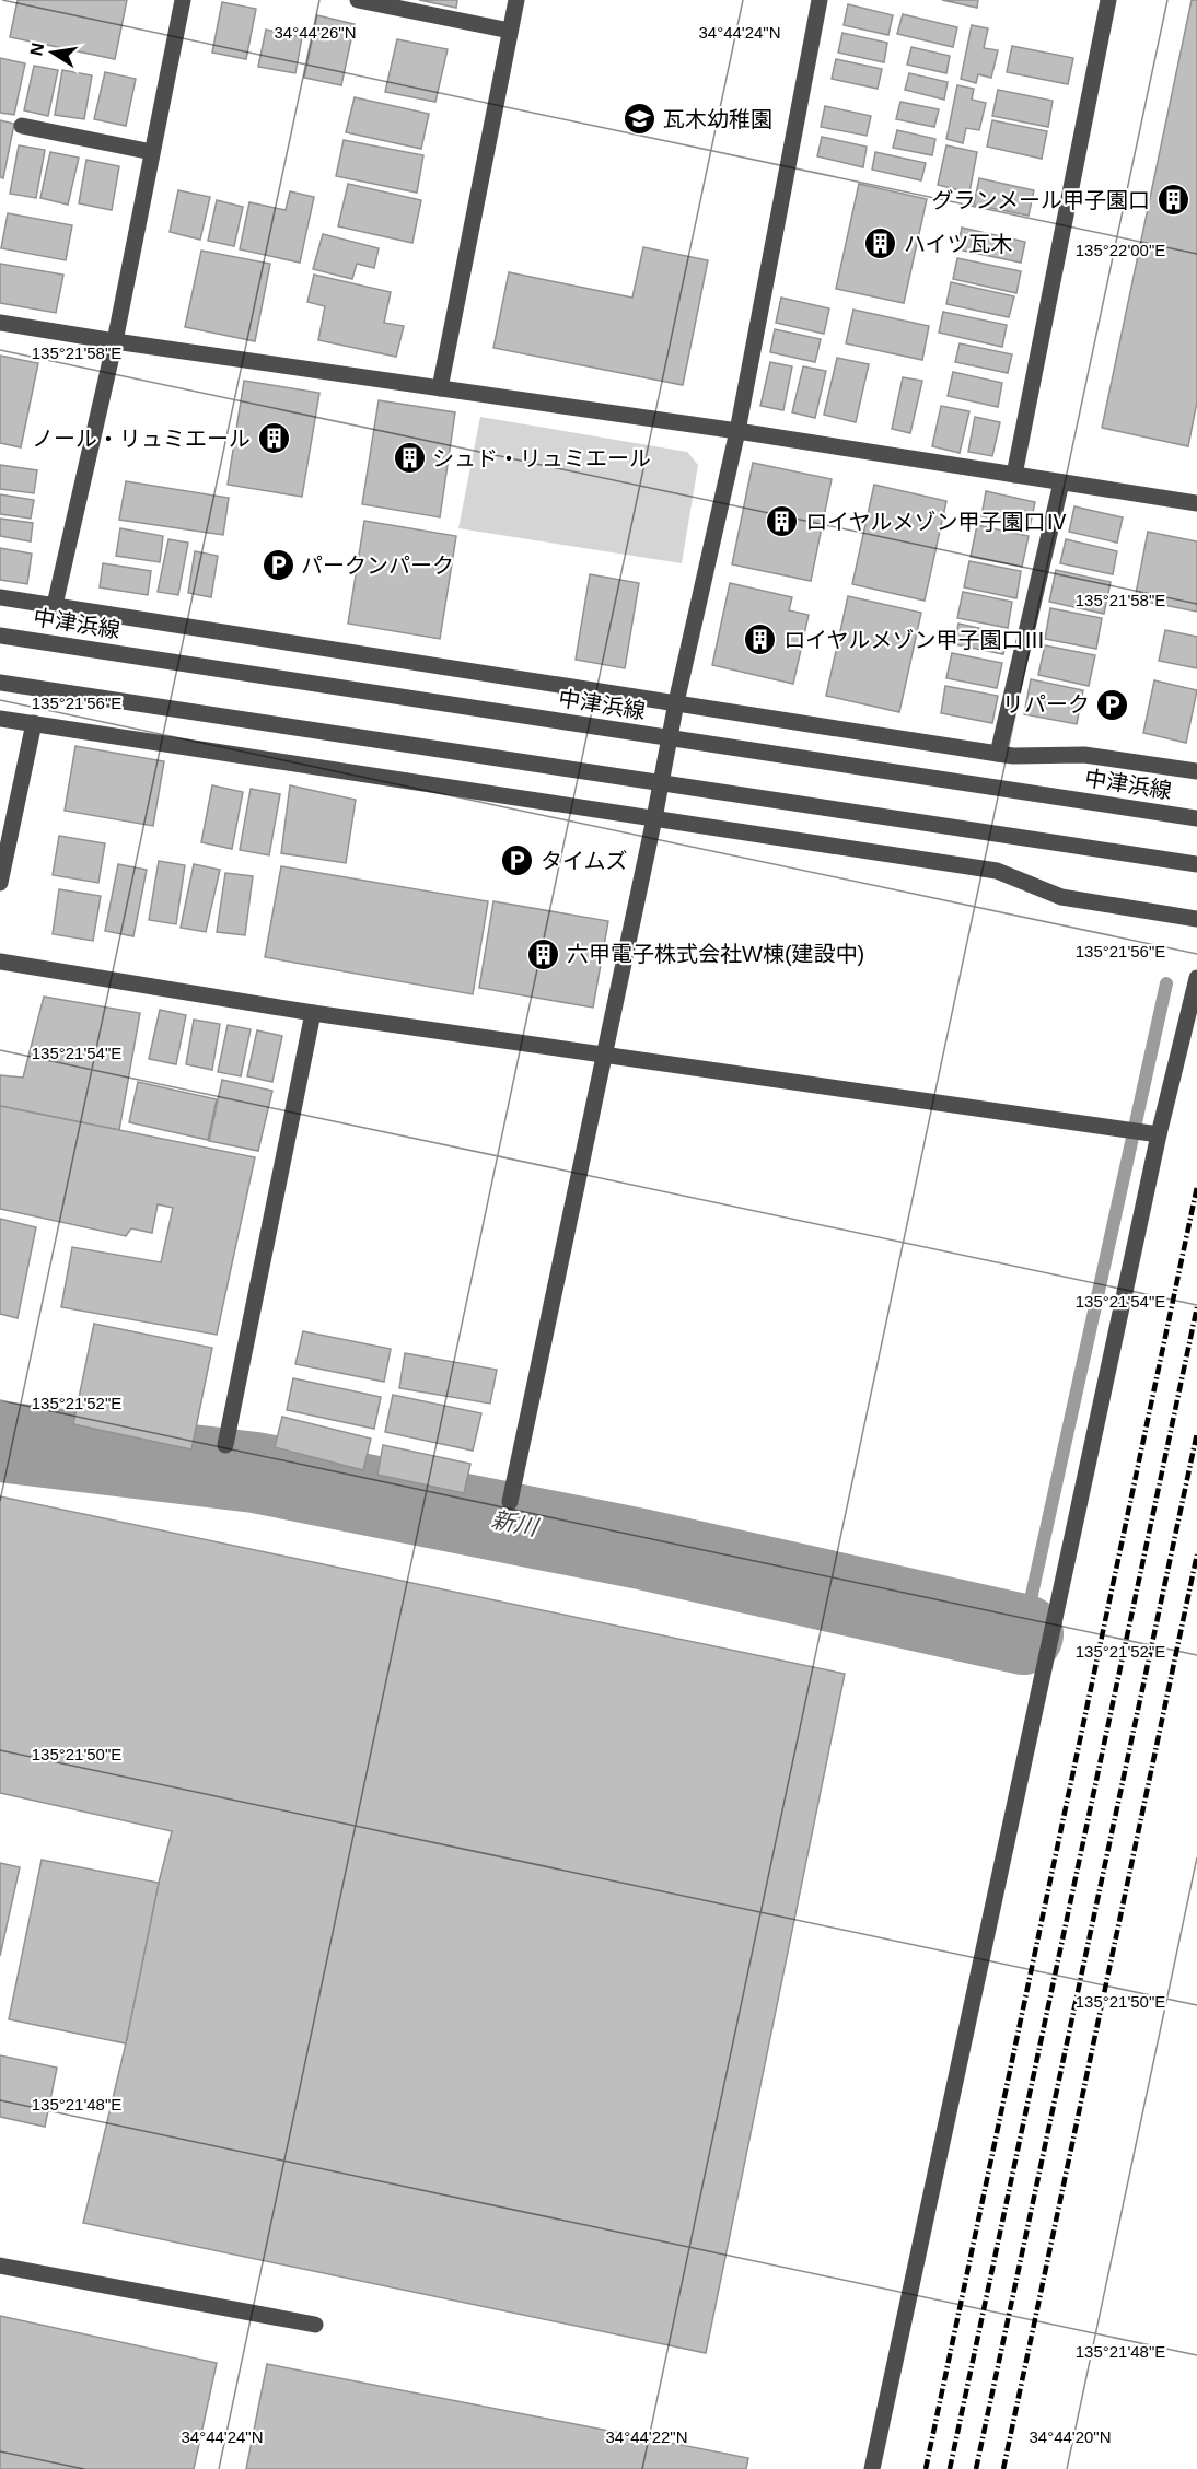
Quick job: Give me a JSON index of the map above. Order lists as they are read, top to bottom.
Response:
{
  "streets": {
    "street": ["中津浜線"]
  },
  "water": ["新川"],
  "places": {
    "school or university": ["瓦木幼稚園"],
    "building": [
      "グランメール甲子園口",
      "ハイツ瓦木",
      "ノール・リュミエール",
      "シュド・リュミエール",
      "ロイヤルメゾン甲子園口Ⅳ",
      "ロイヤルメゾン甲子園口Ⅲ",
      "六甲電子株式会社W棟(建設中)"
    ],
    "parking": ["パークンパーク", "リパーク", "タイムズ"]
  },
  "north": "left",
  "coordinates": [
    "34°44'26\"N",
    "34°44'24\"N",
    "135°22'00\"E",
    "135°21'58\"E",
    "135°21'56\"E",
    "135°21'54\"E",
    "135°21'52\"E",
    "135°21'50\"E",
    "135°21'48\"E",
    "34°44'22\"N",
    "34°44'20\"N"
  ]
}
